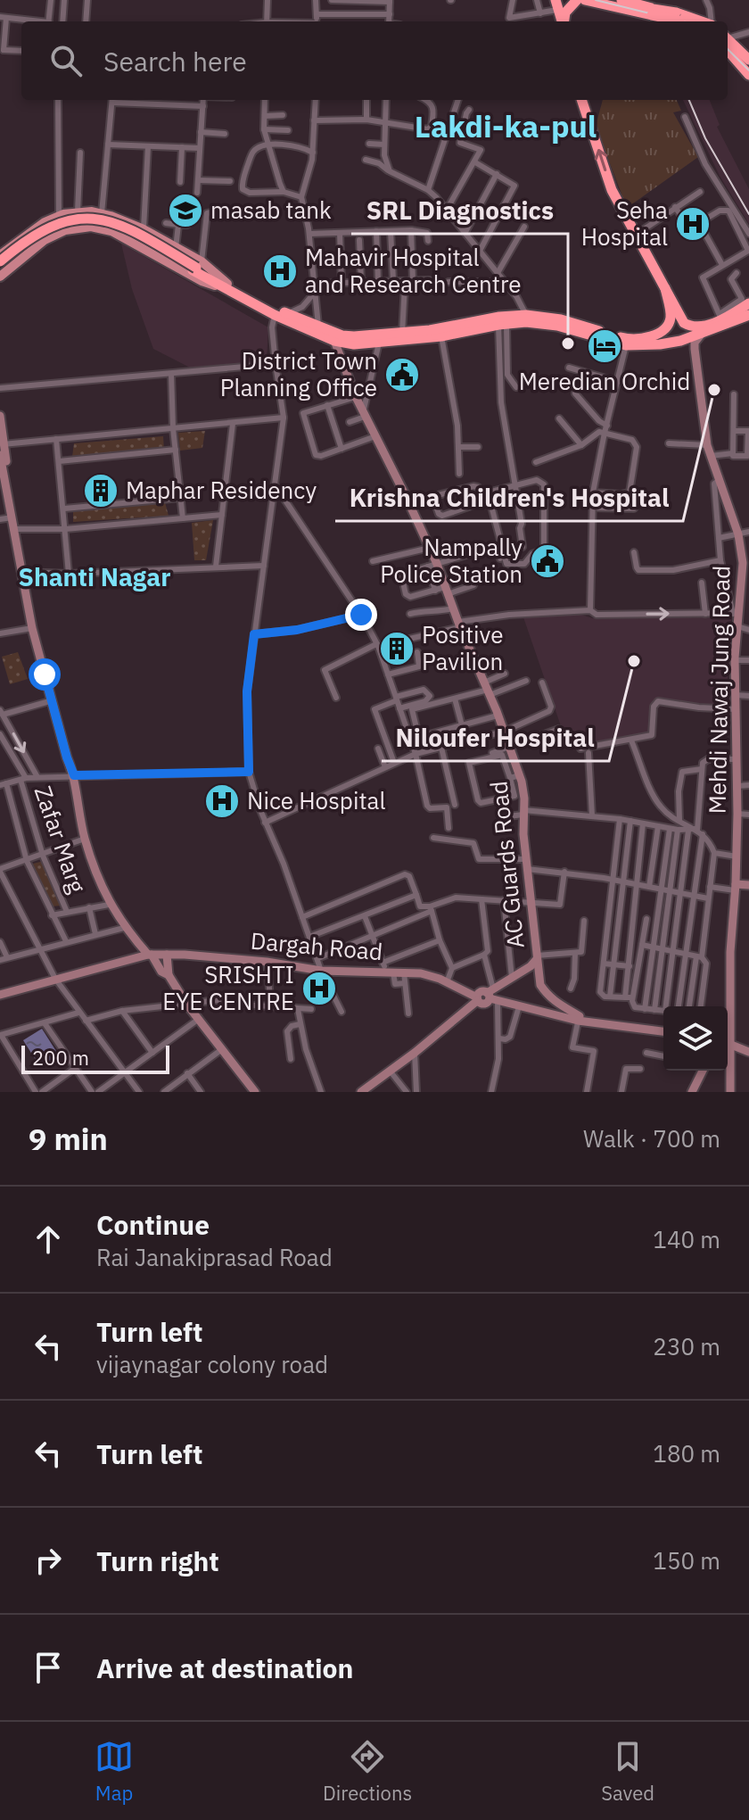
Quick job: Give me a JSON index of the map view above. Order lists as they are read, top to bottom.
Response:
{
  "streets": {
    "main road": ["Mehdi Nawaj Jung Road", "AC Guards Road", "Dargah Road"],
    "street": ["Zafar Marg"]
  },
  "districts": ["Lakdi-ka-pul", "Shanti Nagar"],
  "places": {
    "school or university": ["masab tank"],
    "hospital": [
      "Seha Hospital",
      "Mahavir Hospital and Research Centre",
      "Nice Hospital",
      "SRISHTI EYE CENTRE"
    ],
    "other": ["SRL Diagnostics", "Krishna Children's Hospital", "Niloufer Hospital"],
    "hotel": ["Meredian Orchid"],
    "public building": ["District Town Planning Office", "Nampally Police Station"],
    "building": ["Maphar Residency", "Positive Pavilion"]
  },
  "scale_bar": "200 m",
  "page": {
    "search": "Search here",
    "scale": "200 m",
    "heading": ["9 min", "Walk · 700 m"],
    "list": [
      ["Continue", "Rai Janakiprasad Road", "140 m"],
      ["Turn left", "vijaynagar colony road", "230 m"],
      ["Turn left", "180 m"],
      ["Turn right", "150 m"],
      "Arrive at destination"
    ],
    "nav": ["Map", "Directions", "Saved"]
  }
}
